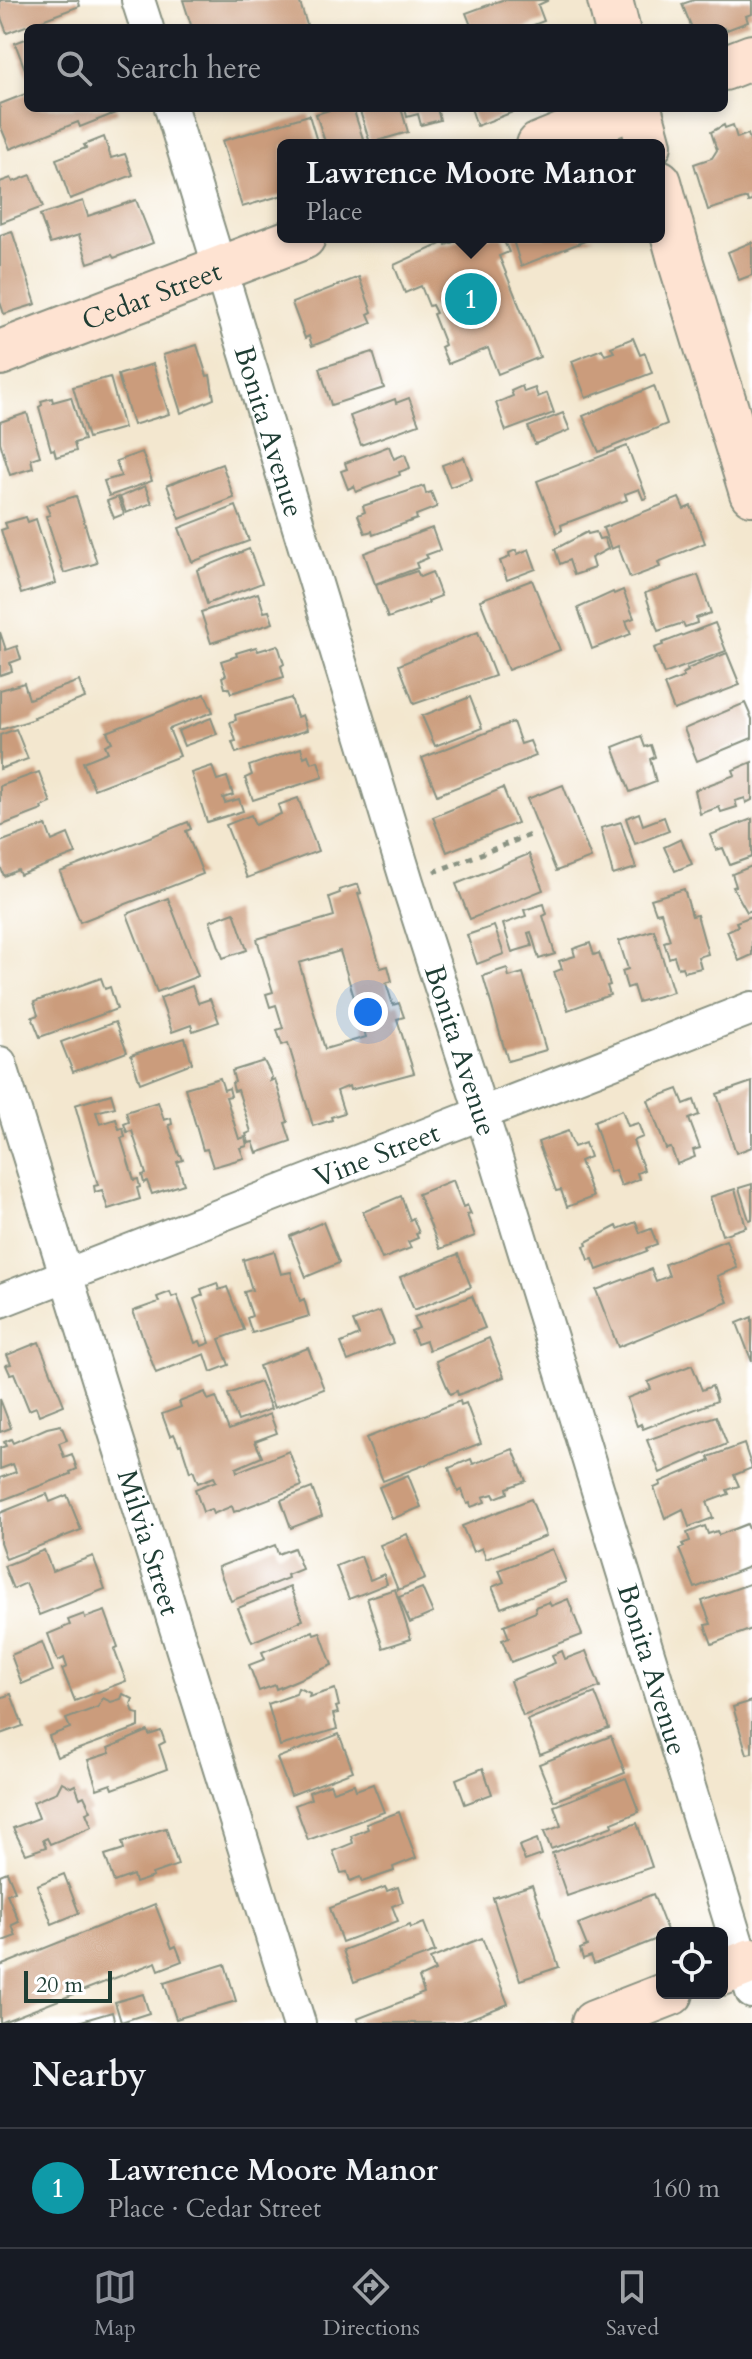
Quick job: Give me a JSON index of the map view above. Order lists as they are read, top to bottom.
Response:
{
  "streets": {
    "street": [
      "Cedar Street",
      "Bonita Avenue",
      "Vine Street",
      "Milvia Street"
    ]
  },
  "crossings": [
    ["Cedar Street", "Bonita Avenue"],
    ["Bonita Avenue", "Vine Street"],
    ["Vine Street", "Milvia Street"]
  ],
  "scale_bar": "20 m",
  "page": {
    "search": "Search here",
    "popup": ["Lawrence Moore Manor", "Place"],
    "pins": "1",
    "scale": "20 m",
    "heading": "Nearby",
    "list": [
      {
        "mark": "1",
        "name": "Lawrence Moore Manor",
        "note": "Place · Cedar Street",
        "value": "160 m"
      }
    ],
    "nav": ["Map", "Directions", "Saved"]
  }
}
